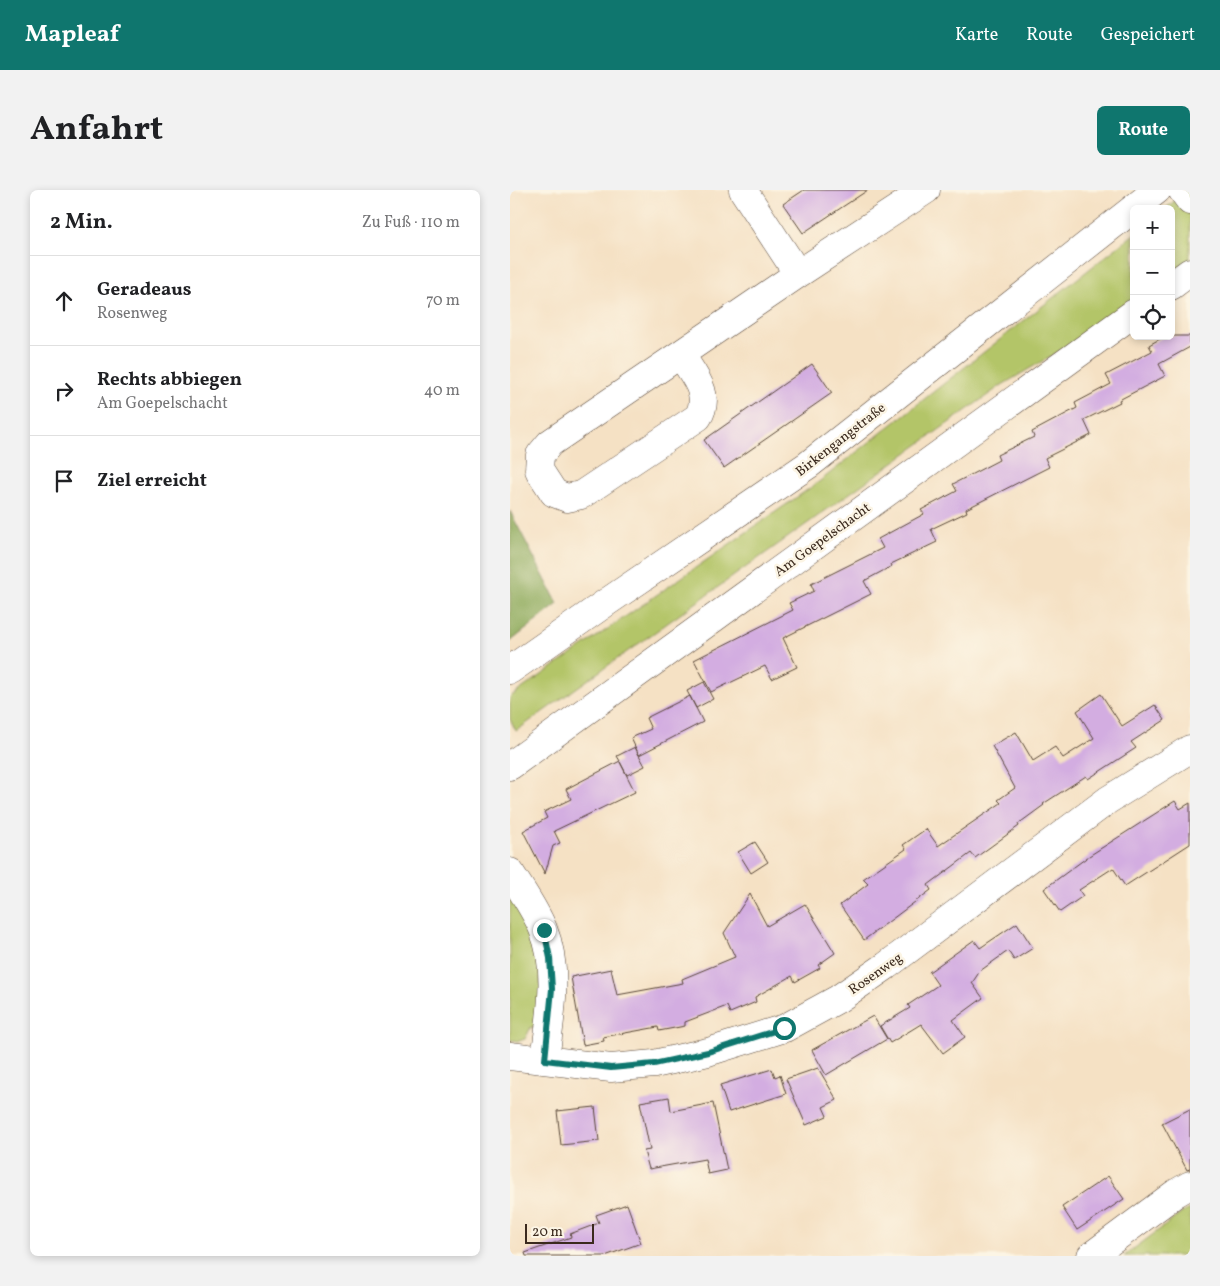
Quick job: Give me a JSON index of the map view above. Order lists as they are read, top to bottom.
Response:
{
  "streets": {
    "street": ["Birkengangstraße", "Am Goepelschacht", "Rosenweg"]
  },
  "scale_bar": "20 m",
  "page": {
    "header": "Mapleaf",
    "nav": ["Karte", "Route", "Gespeichert"],
    "title": "Anfahrt",
    "buttons": "Route",
    "heading": ["2 Min.", "Zu Fuß · 110 m"],
    "map_buttons": ["+", "−"],
    "list": [
      ["Geradeaus", "Rosenweg", "70 m"],
      ["Rechts abbiegen", "Am Goepelschacht", "40 m"],
      "Ziel erreicht"
    ],
    "scale": "20 m"
  }
}
